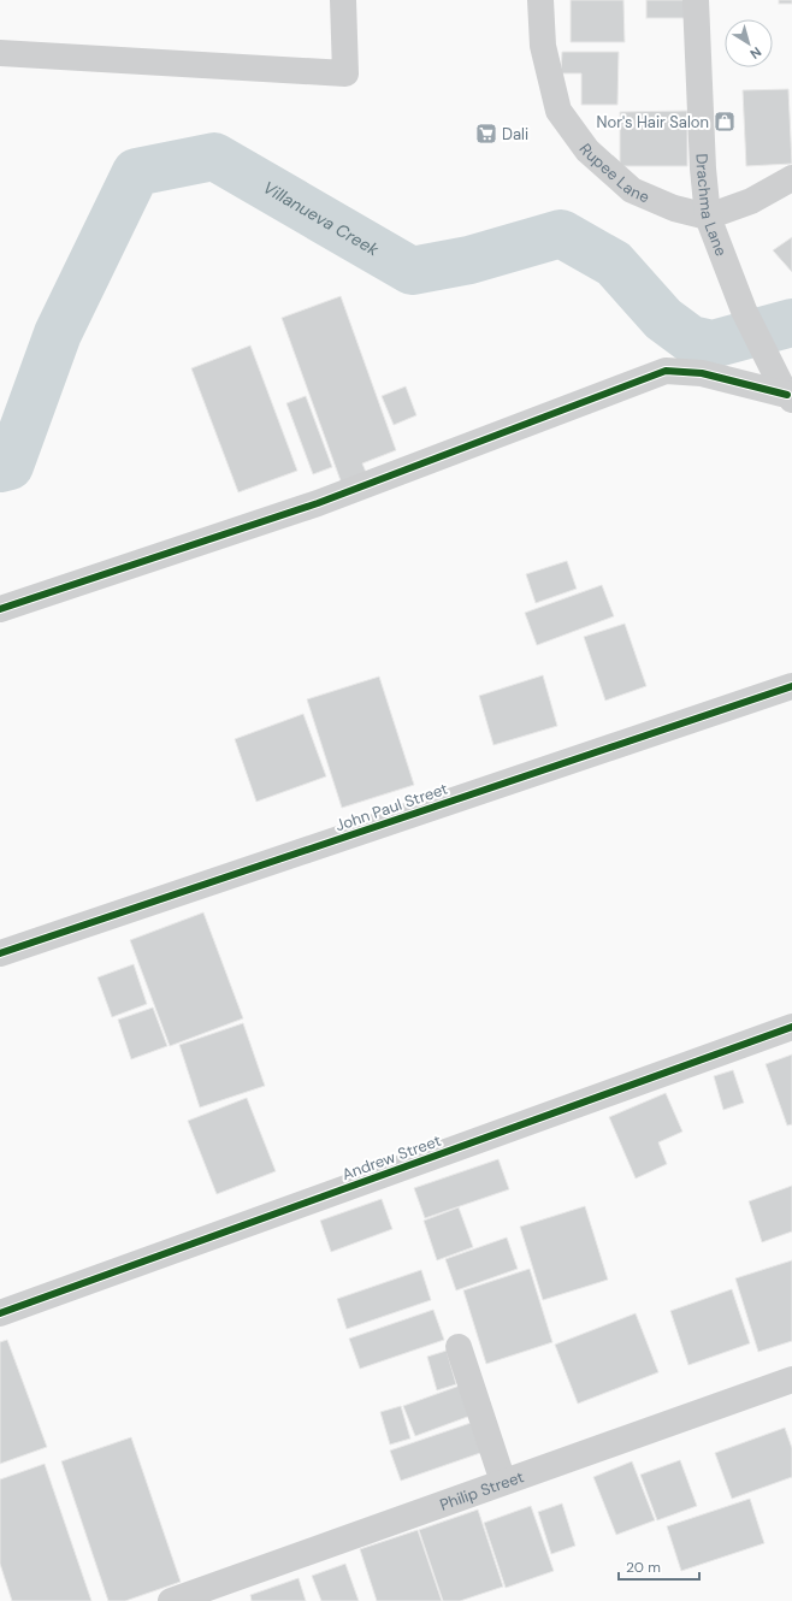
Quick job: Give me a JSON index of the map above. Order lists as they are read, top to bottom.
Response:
{
  "streets": {
    "street": [
      "Rupee Lane",
      "Drachma Lane",
      "John Paul Street",
      "Andrew Street",
      "Philip Street"
    ]
  },
  "crossings": [
    ["Rupee Lane", "Drachma Lane"]
  ],
  "water": ["Villanueva Creek"],
  "places": {
    "shop": ["Nor's Hair Salon"],
    "supermarket": ["Dali"]
  },
  "scale_bar": "20 m",
  "north": "bottom right"
}
